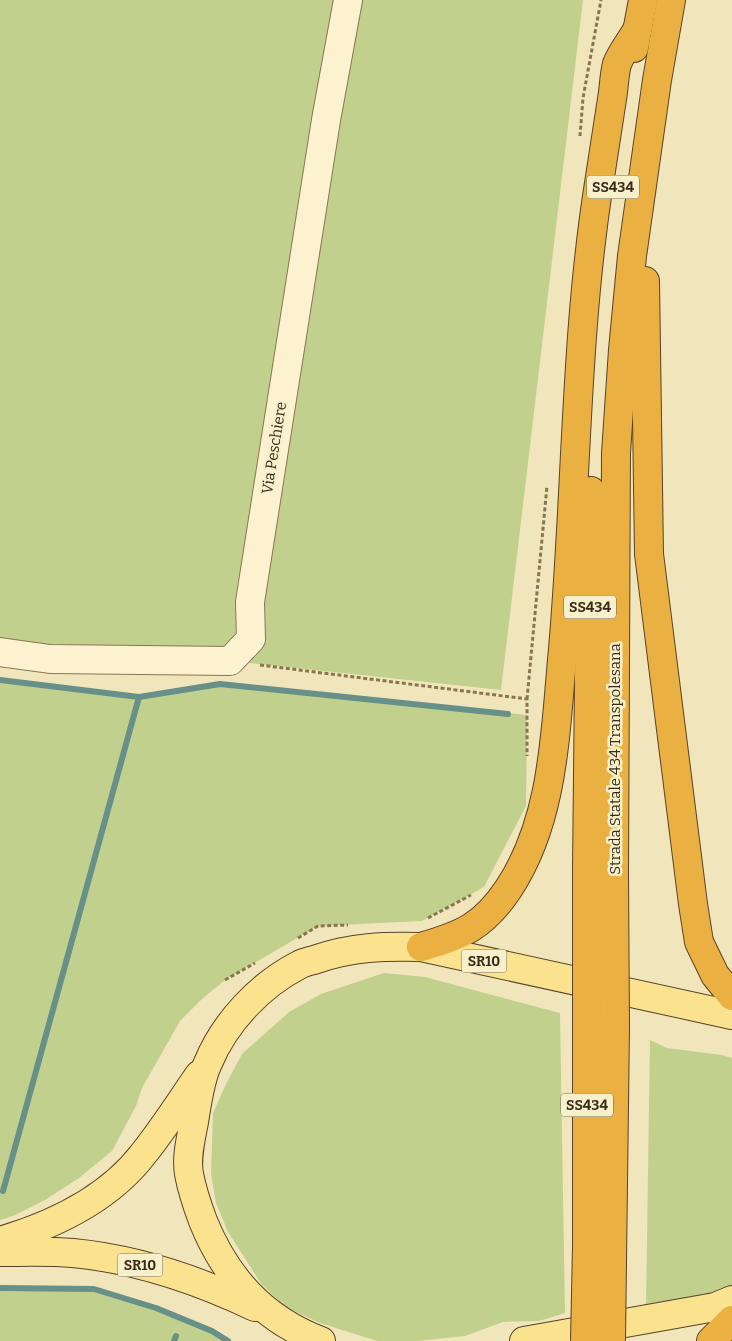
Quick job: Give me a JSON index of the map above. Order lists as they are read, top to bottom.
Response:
{
  "streets": {
    "highway": ["SS434", "Strada Statale 434 Transpolesana"],
    "main road": ["SR10"],
    "street": ["Via Peschiere"]
  },
  "crossings": [
    ["SS434", "Strada Statale 434 Transpolesana"]
  ]
}
